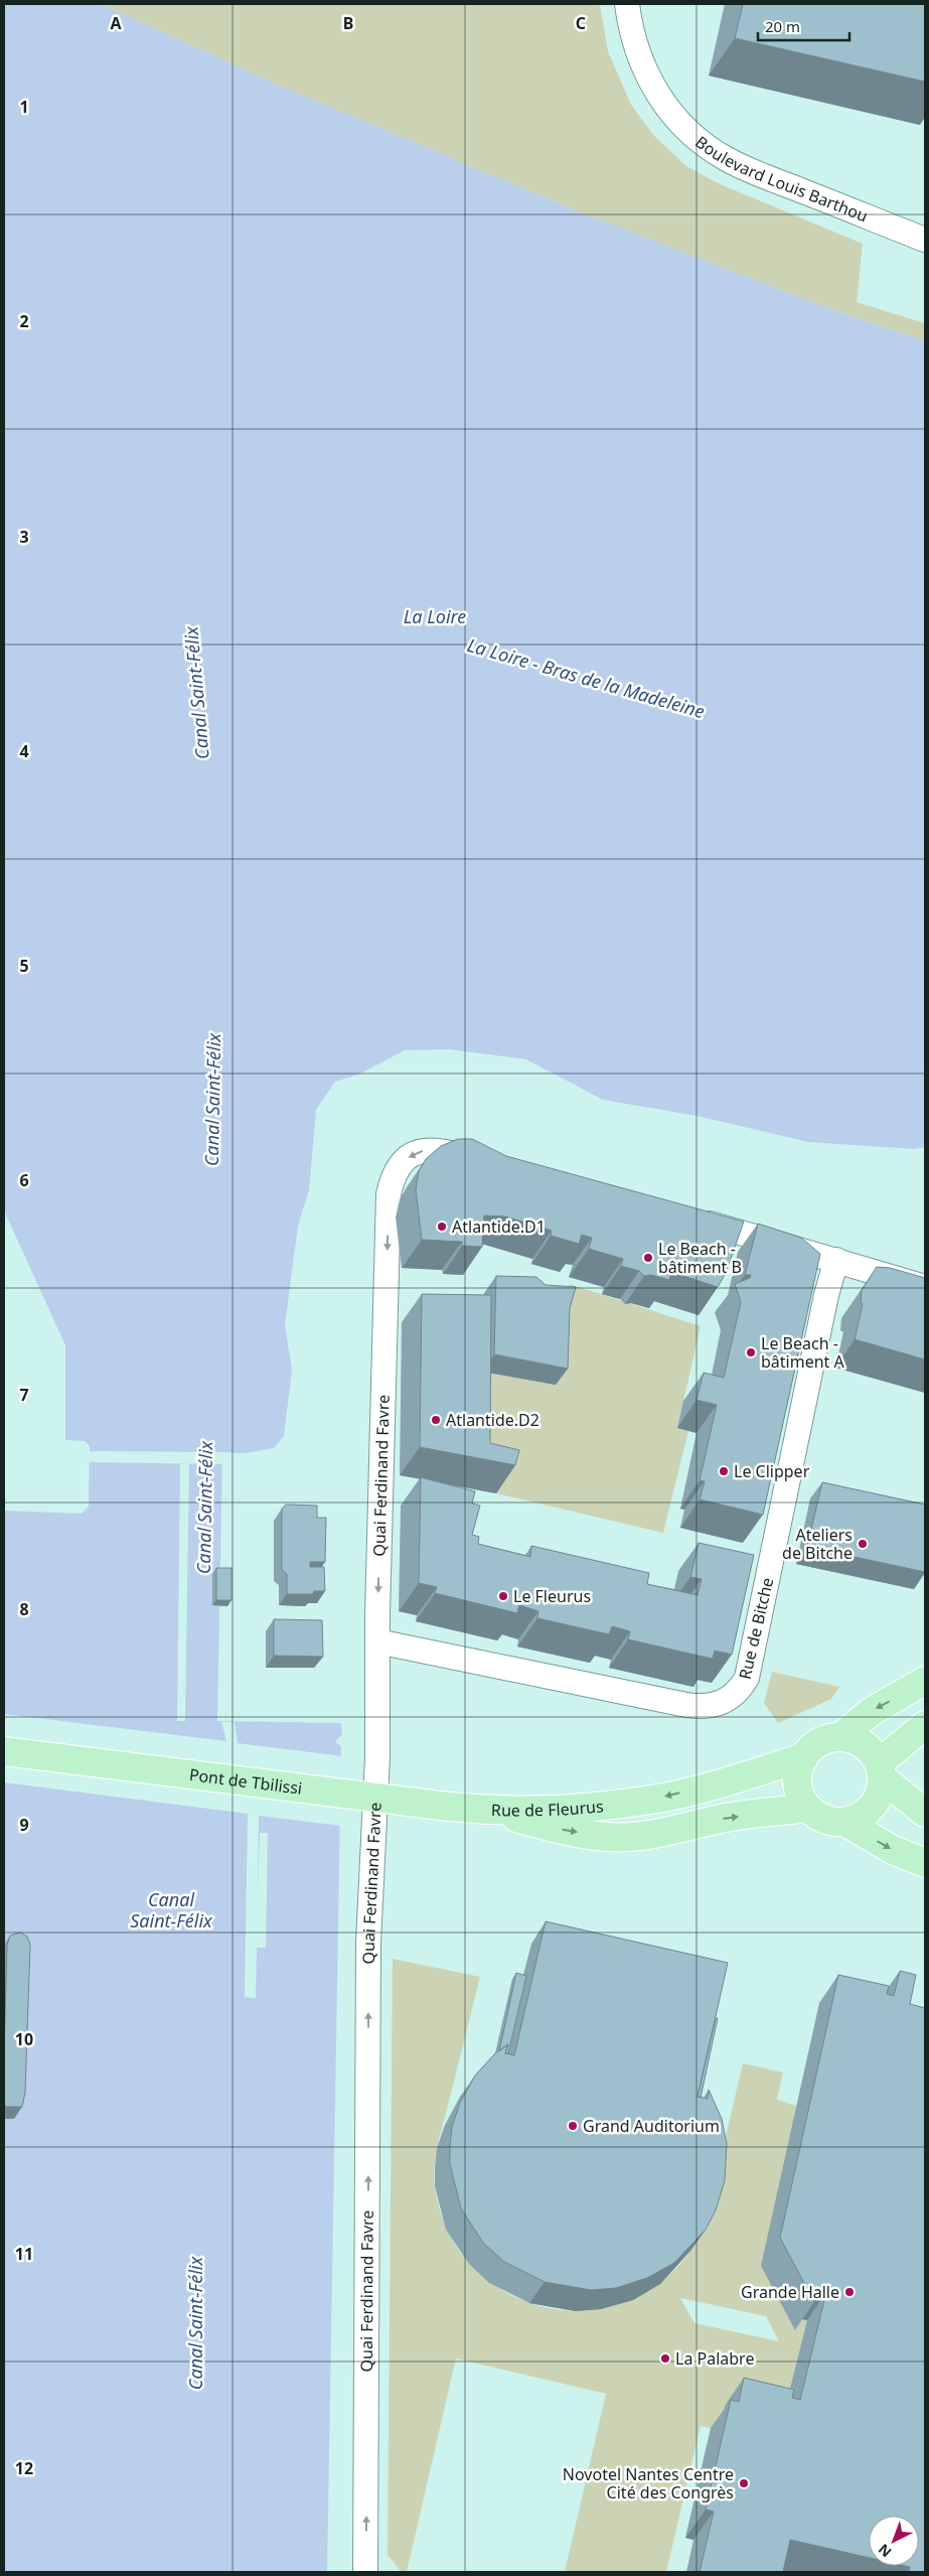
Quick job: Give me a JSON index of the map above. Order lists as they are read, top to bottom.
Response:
{
  "streets": {
    "main road": ["Pont de Tbilissi", "Rue de Fleurus"],
    "street": ["Boulevard Louis Barthou", "Quai Ferdinand Favre", "Rue de Bitche"]
  },
  "crossings": [
    ["Quai Ferdinand Favre", "Rue de Bitche"],
    ["Pont de Tbilissi", "Rue de Fleurus"]
  ],
  "water": ["La Loire", "La Loire - Bras de la Madeleine", "Canal Saint-Félix"],
  "places": [
    "Atlantide.D1",
    "Le Beach - bâtiment B",
    "Le Beach - bâtiment A",
    "Atlantide.D2",
    "Le Clipper",
    "Ateliers de Bitche",
    "Le Fleurus",
    "Grand Auditorium",
    "Grande Halle",
    "La Palabre",
    "Novotel Nantes Centre Cité des Congrès"
  ],
  "scale_bar": "20 m",
  "north": "bottom left",
  "grid": {
    "columns": ["A", "B", "C"],
    "rows": [
      "1",
      "2",
      "3",
      "4",
      "5",
      "6",
      "7",
      "8",
      "9",
      "10",
      "11",
      "12"
    ]
  }
}
